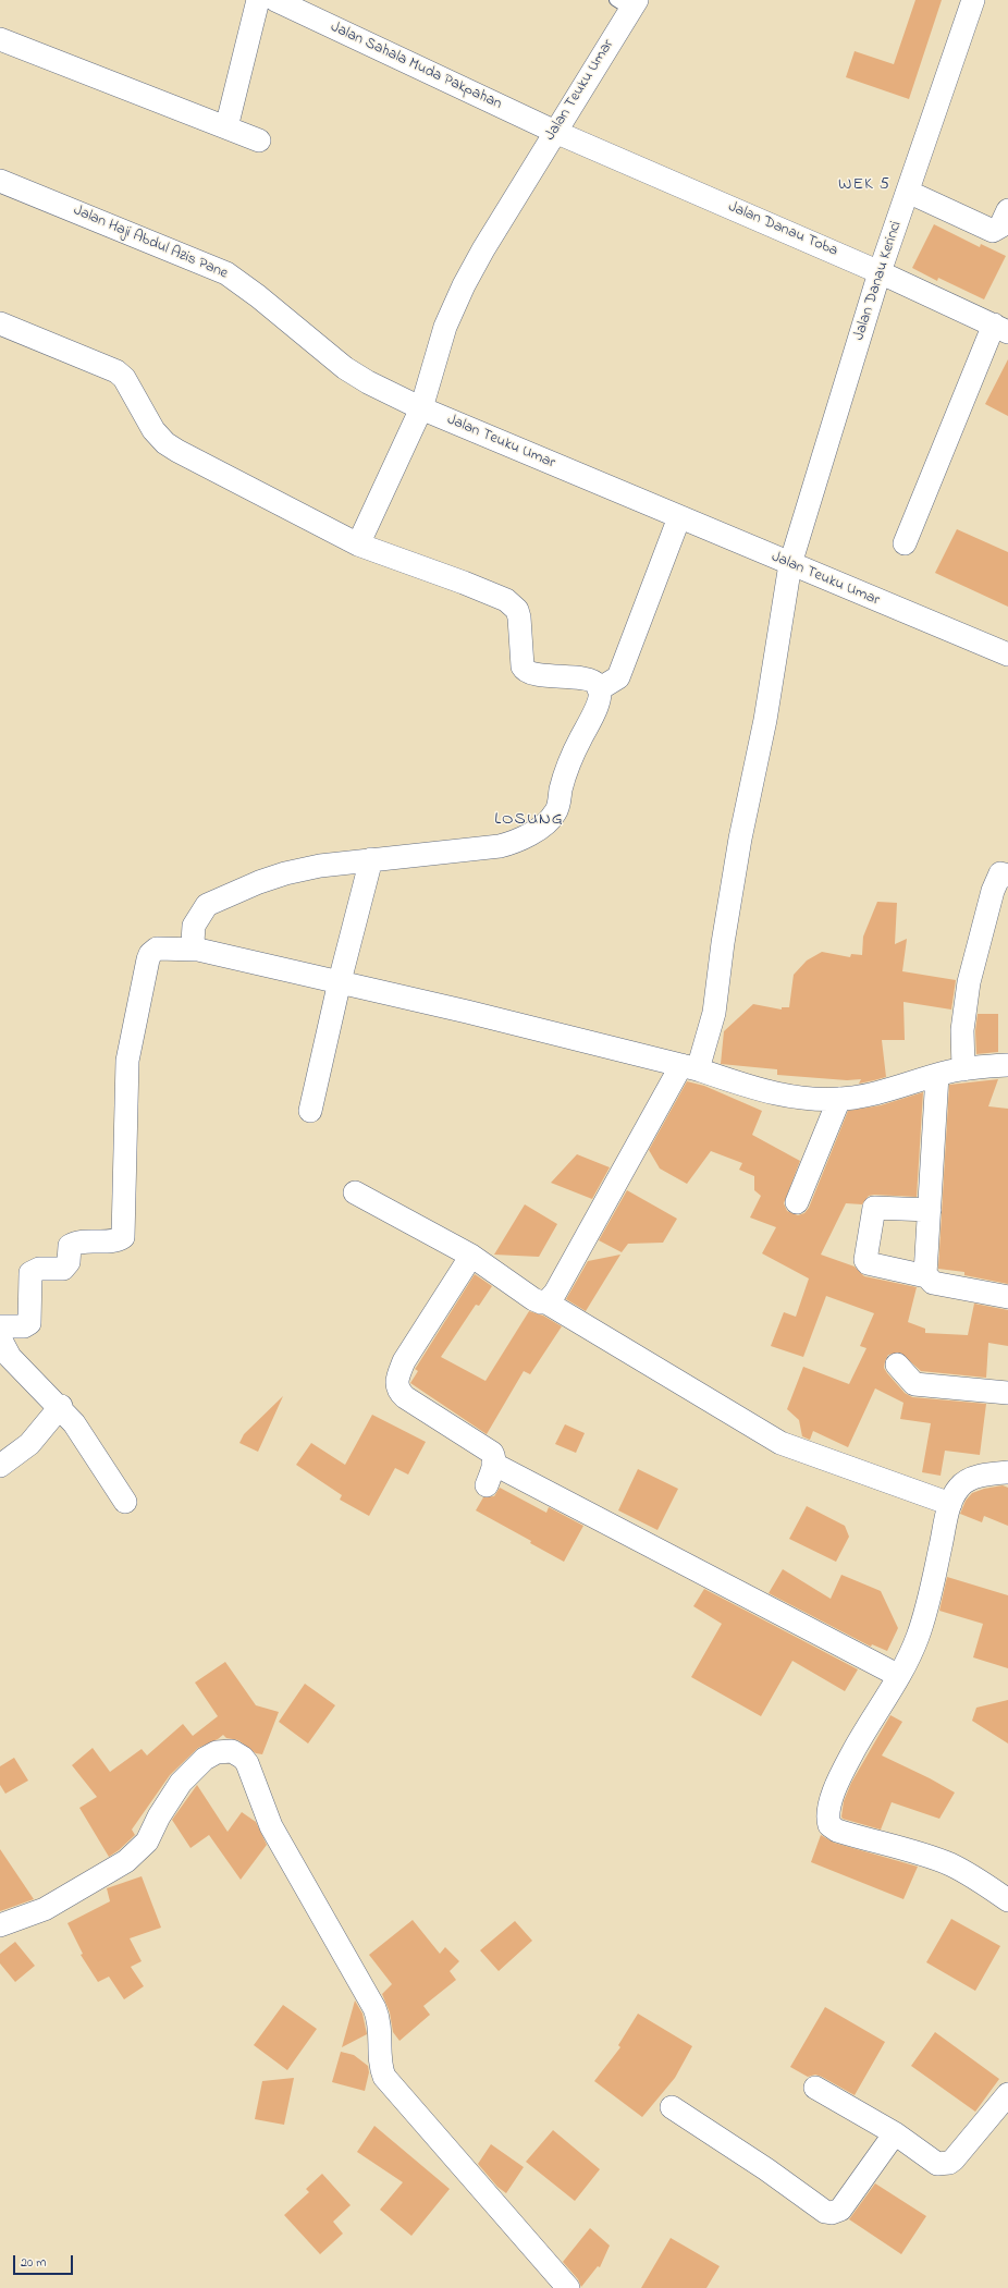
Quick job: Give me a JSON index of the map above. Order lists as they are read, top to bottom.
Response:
{
  "streets": {
    "street": [
      "Jalan Sahala Muda Pakpahan",
      "Jalan Teuku Umar",
      "Jalan Danau Toba",
      "Jalan Haji Abdul Azis Pane",
      "Jalan Danau Kerinci"
    ]
  },
  "crossings": [
    ["Jalan Sahala Muda Pakpahan", "Jalan Teuku Umar"],
    ["Jalan Sahala Muda Pakpahan", "Jalan Danau Toba"],
    ["Jalan Teuku Umar", "Jalan Danau Toba"],
    ["Jalan Teuku Umar", "Jalan Haji Abdul Azis Pane"],
    ["Jalan Teuku Umar", "Jalan Danau Kerinci"],
    ["Jalan Danau Toba", "Jalan Danau Kerinci"]
  ],
  "districts": ["WEK 5", "LOSUNG"],
  "scale_bar": "20 m"
}
